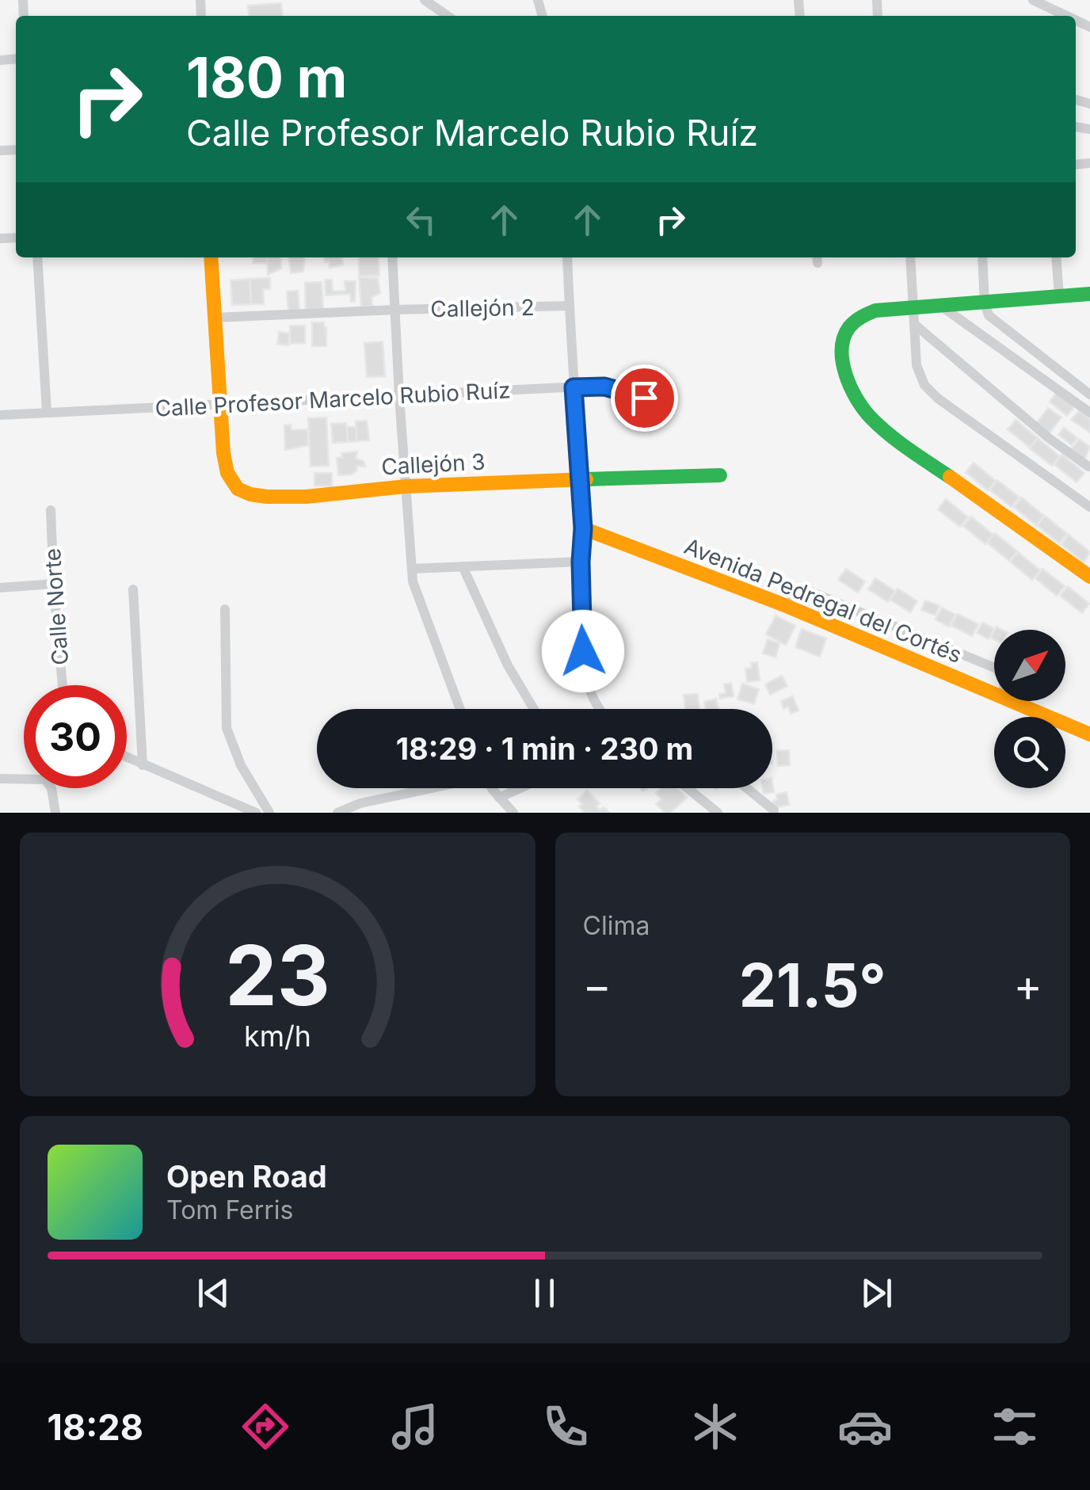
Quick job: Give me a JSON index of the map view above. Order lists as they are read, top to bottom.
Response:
{
  "streets": {
    "street": [
      "Callejón 2",
      "Calle Profesor Marcelo Rubio Ruíz",
      "Callejón 3",
      "Avenida Pedregal del Cortés",
      "Calle Norte"
    ]
  },
  "crossings": [
    ["Callejón 2", "Callejón 3"],
    ["Calle Profesor Marcelo Rubio Ruíz", "Callejón 3"]
  ],
  "north": "top right",
  "page": {
    "turn": ["180 m", "Calle Profesor Marcelo Rubio Ruíz"],
    "limit": "30",
    "trip": "18:29 · 1 min · 230 m",
    "tile": "Clima",
    "heat": ["−", "21.5°", "+"],
    "song": ["Open Road", "Tom Ferris"],
    "tabs": "18:28",
    "gauge": ["23", "km/h"]
  }
}
